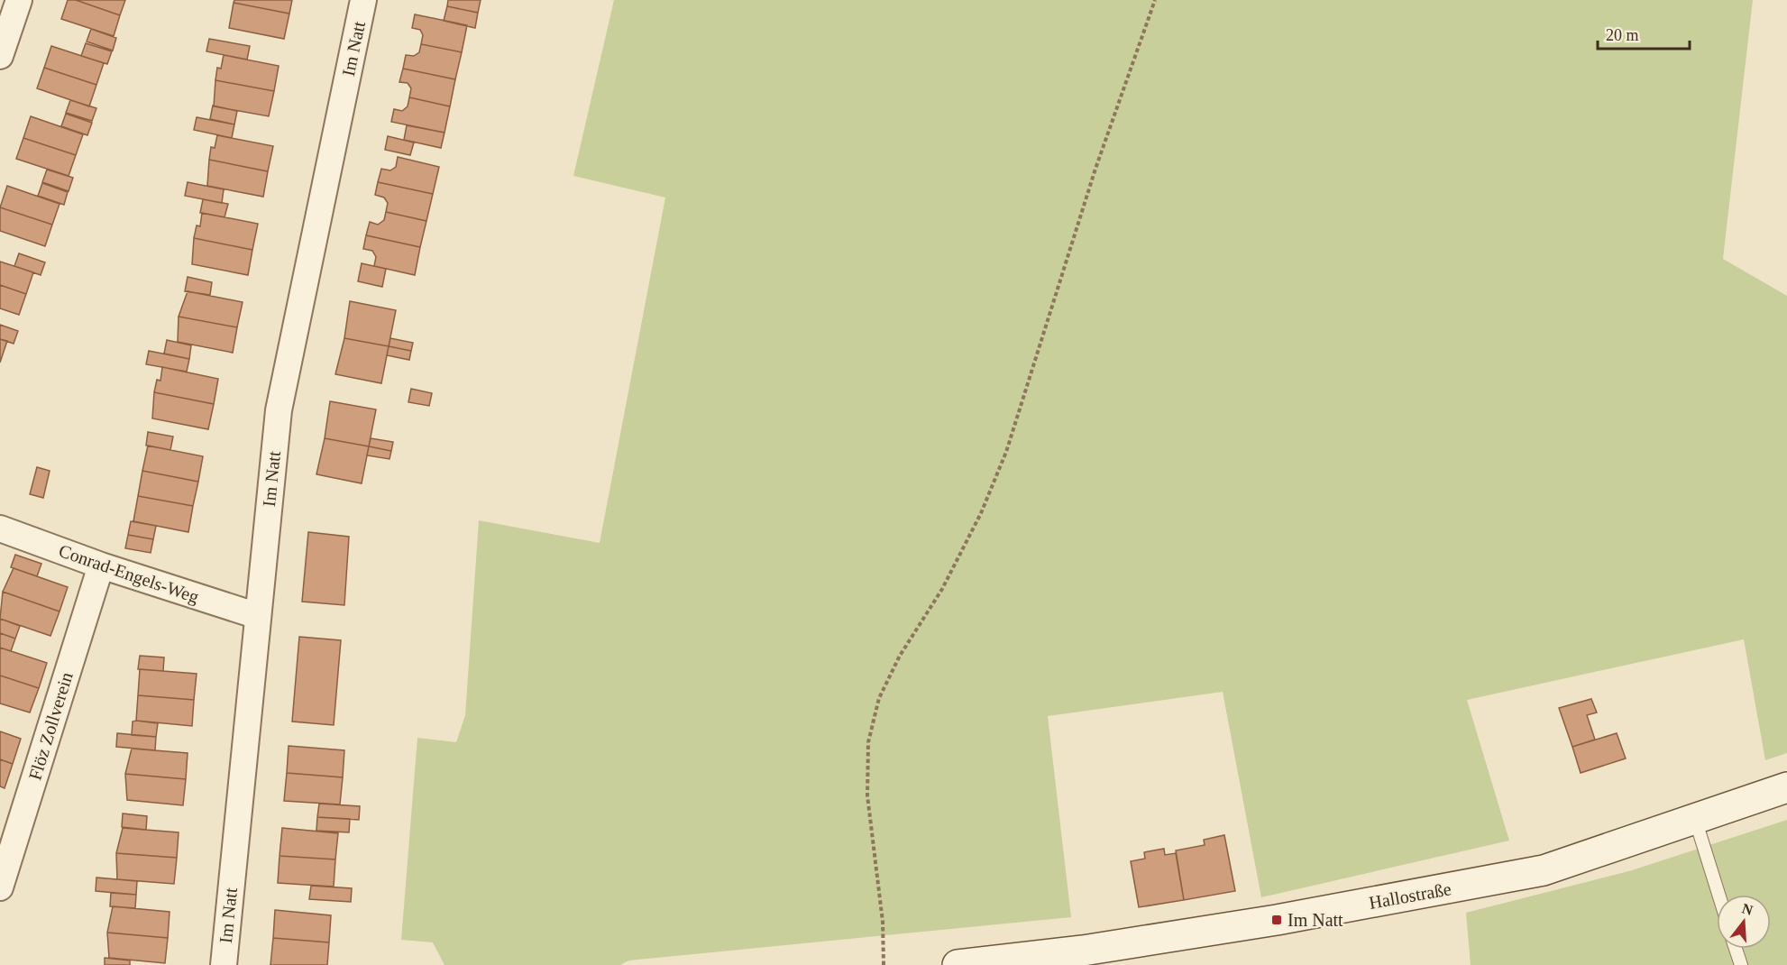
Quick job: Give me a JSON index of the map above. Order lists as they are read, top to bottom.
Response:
{
  "streets": {
    "main road": ["Hallostraße"],
    "street": ["Im Natt", "Conrad-Engels-Weg", "Flöz Zollverein"]
  },
  "crossings": [
    ["Im Natt", "Conrad-Engels-Weg"],
    ["Conrad-Engels-Weg", "Flöz Zollverein"]
  ],
  "places": {
    "transit": ["Im Natt"]
  },
  "scale_bar": "20 m",
  "north": "top"
}
